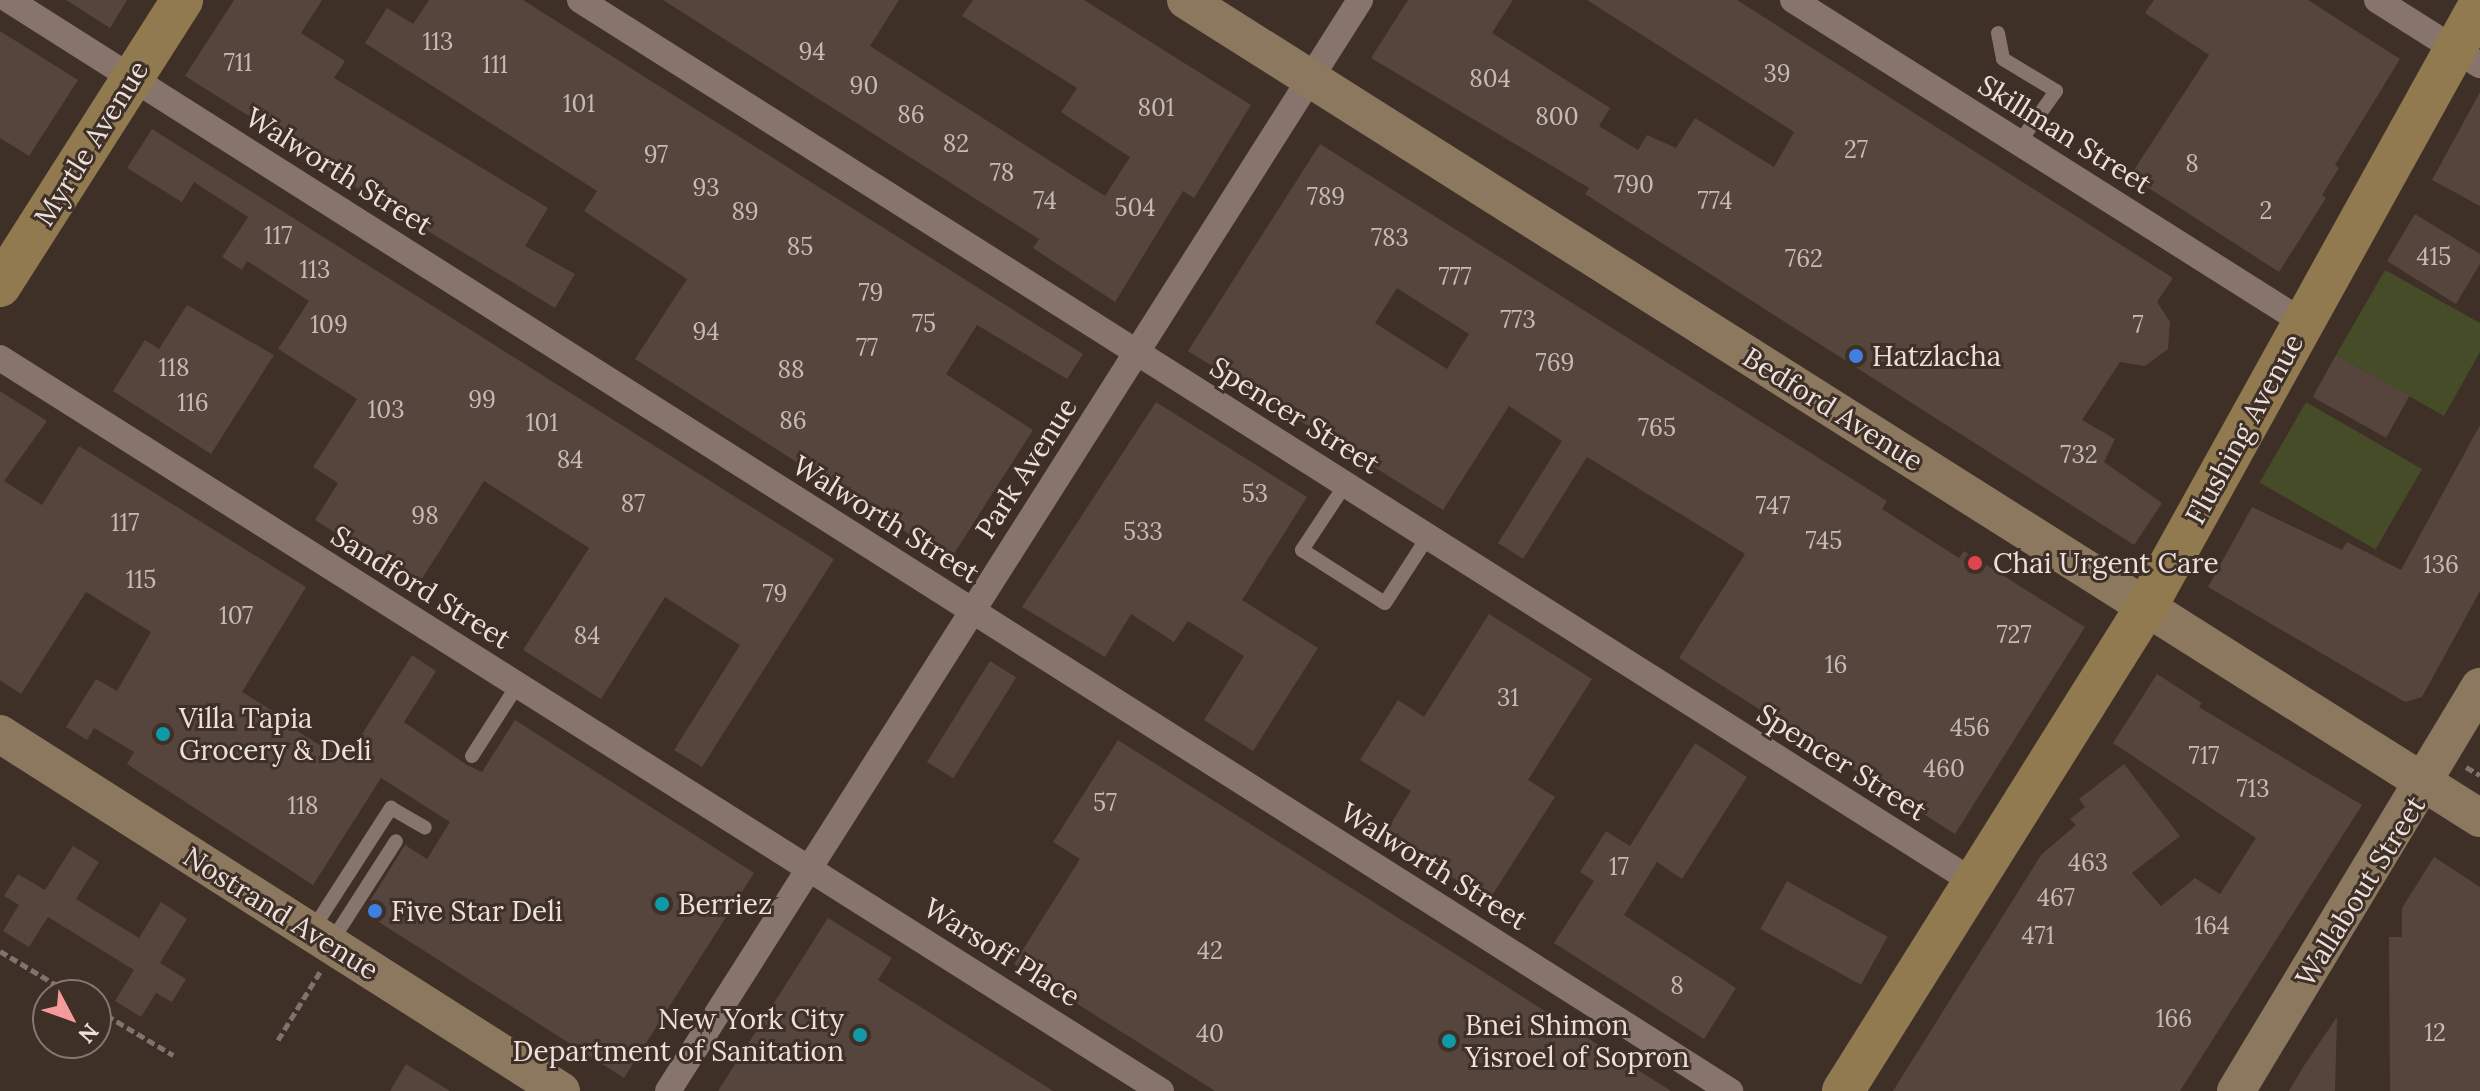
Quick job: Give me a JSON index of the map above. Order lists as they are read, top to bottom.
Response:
{
  "streets": {
    "main road": [
      "Myrtle Avenue",
      "Bedford Avenue",
      "Flushing Avenue",
      "Wallabout Street",
      "Nostrand Avenue"
    ],
    "street": [
      "Skillman Street",
      "Walworth Street",
      "Spencer Street",
      "Park Avenue",
      "Sandford Street",
      "Warsoff Place"
    ]
  },
  "crossings": [
    ["Skillman Street", "Flushing Avenue"],
    ["Myrtle Avenue", "Walworth Street"],
    ["Walworth Street", "Park Avenue"],
    ["Bedford Avenue", "Flushing Avenue"],
    ["Bedford Avenue", "Park Avenue"],
    ["Bedford Avenue", "Wallabout Street"],
    ["Spencer Street", "Flushing Avenue"],
    ["Spencer Street", "Park Avenue"],
    ["Park Avenue", "Sandford Street"],
    ["Park Avenue", "Warsoff Place"],
    ["Sandford Street", "Warsoff Place"]
  ],
  "places": [
    "Hatzlacha",
    "Chai Urgent Care",
    "Villa Tapia Grocery & Deli",
    "Berriez",
    "Five Star Deli",
    "New York City Department of Sanitation",
    "Bnei Shimon Yisroel of Sopron"
  ],
  "house_numbers": [
    "113",
    "94",
    "711",
    "111",
    "39",
    "804",
    "90",
    "101",
    "801",
    "86",
    "800",
    "82",
    "27",
    "97",
    "8",
    "78",
    "790",
    "93",
    "789",
    "74",
    "774",
    "504",
    "2",
    "89",
    "117",
    "783",
    "85",
    "415",
    "762",
    "113",
    "777",
    "79",
    "773",
    "75",
    "109",
    "7",
    "94",
    "77",
    "769",
    "118",
    "88",
    "99",
    "116",
    "103",
    "86",
    "101",
    "765",
    "732",
    "84",
    "53",
    "87",
    "747",
    "98",
    "117",
    "533",
    "745",
    "136",
    "115",
    "79",
    "107",
    "727",
    "84",
    "16",
    "31",
    "456",
    "717",
    "460",
    "713",
    "57",
    "118",
    "463",
    "17",
    "467",
    "164",
    "471",
    "42",
    "8",
    "166",
    "12",
    "40"
  ],
  "north": "bottom right"
}
